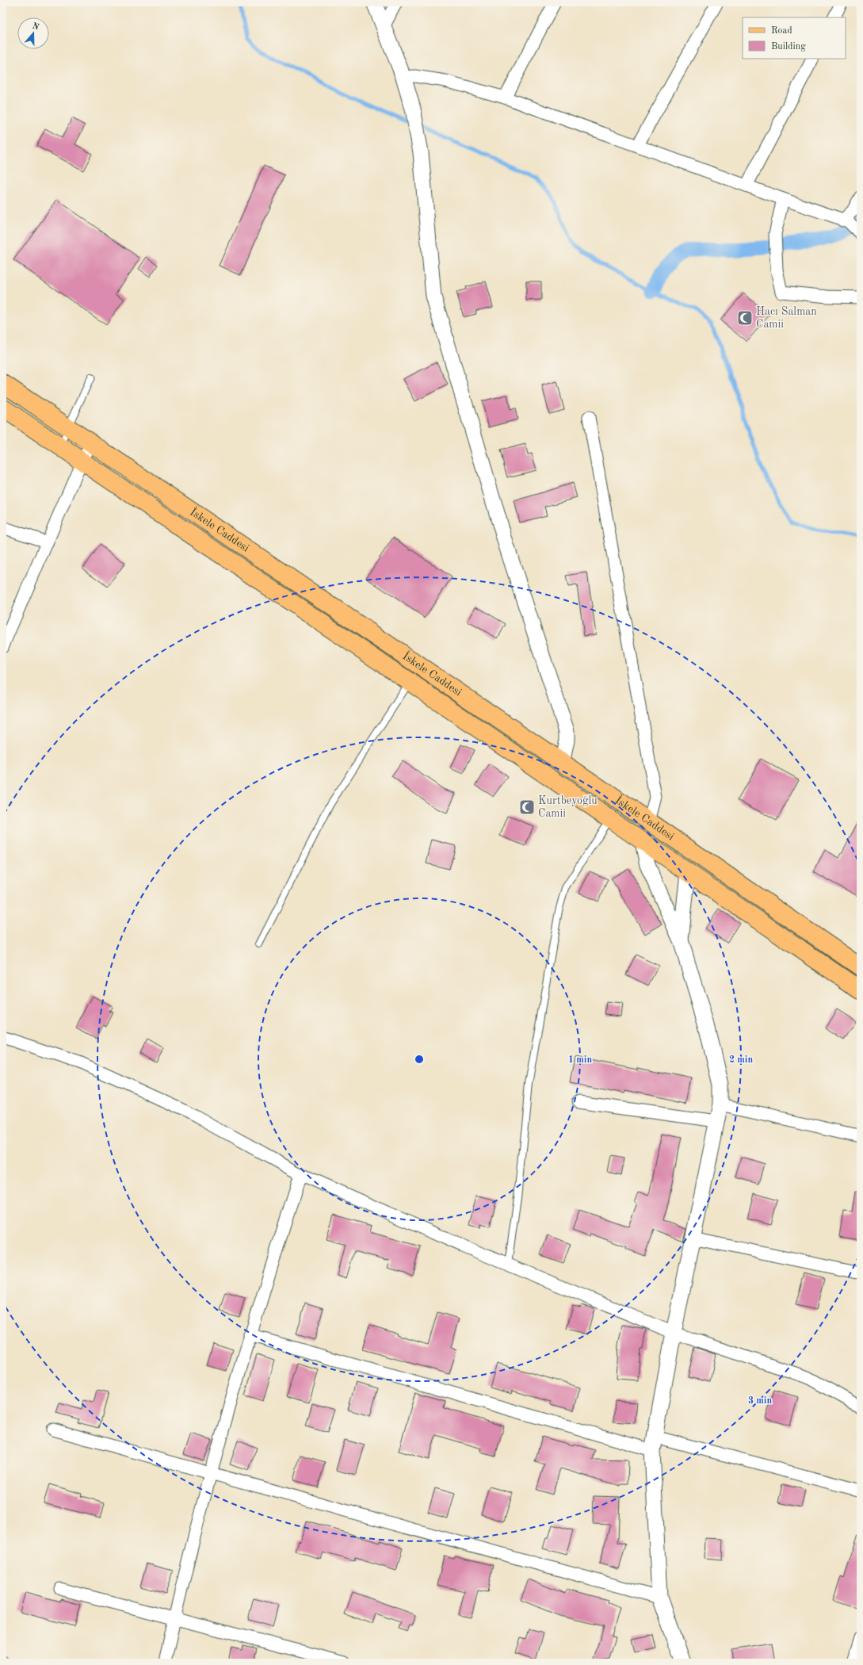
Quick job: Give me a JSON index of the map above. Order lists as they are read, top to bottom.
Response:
{
  "streets": {
    "main road": ["İskele Caddesi"]
  },
  "places": {
    "mosque": ["Hacı Salman Camii", "Kurtbeyoğlu Camii"]
  },
  "legend": ["Road", "Building"],
  "north": "top",
  "rings": ["1 min", "2 min", "3 min"]
}
